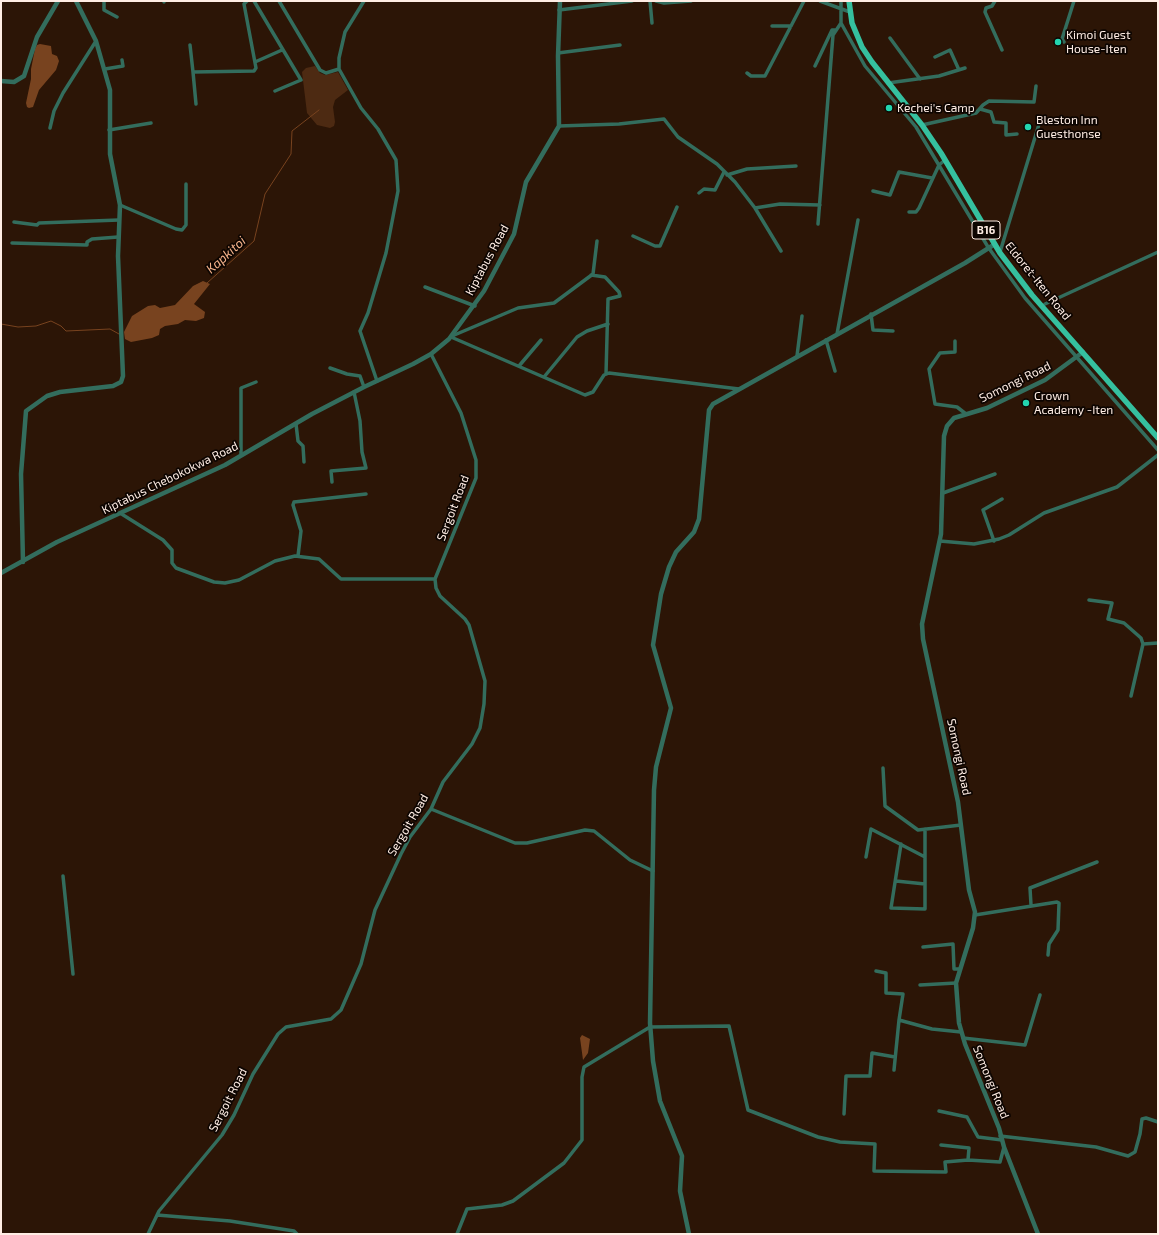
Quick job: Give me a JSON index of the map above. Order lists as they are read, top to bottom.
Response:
{
  "streets": {
    "main road": ["B16", "Eldoret-Iten Road"],
    "street": [
      "Kiptabus Road",
      "Somongi Road",
      "Kiptabus Chebokokwa Road",
      "Sergoit Road"
    ]
  },
  "crossings": [
    ["Kiptabus Road", "Kiptabus Chebokokwa Road"],
    ["Kiptabus Road", "Sergoit Road"],
    ["Eldoret-Iten Road", "Somongi Road"],
    ["Kiptabus Chebokokwa Road", "Sergoit Road"]
  ],
  "water": ["Kapkitoi"],
  "places": [
    "Kimoi Guest House-Iten",
    "Kechei's Camp",
    "Bleston Inn Guesthonse",
    "Crown Academy -Iten"
  ]
}
